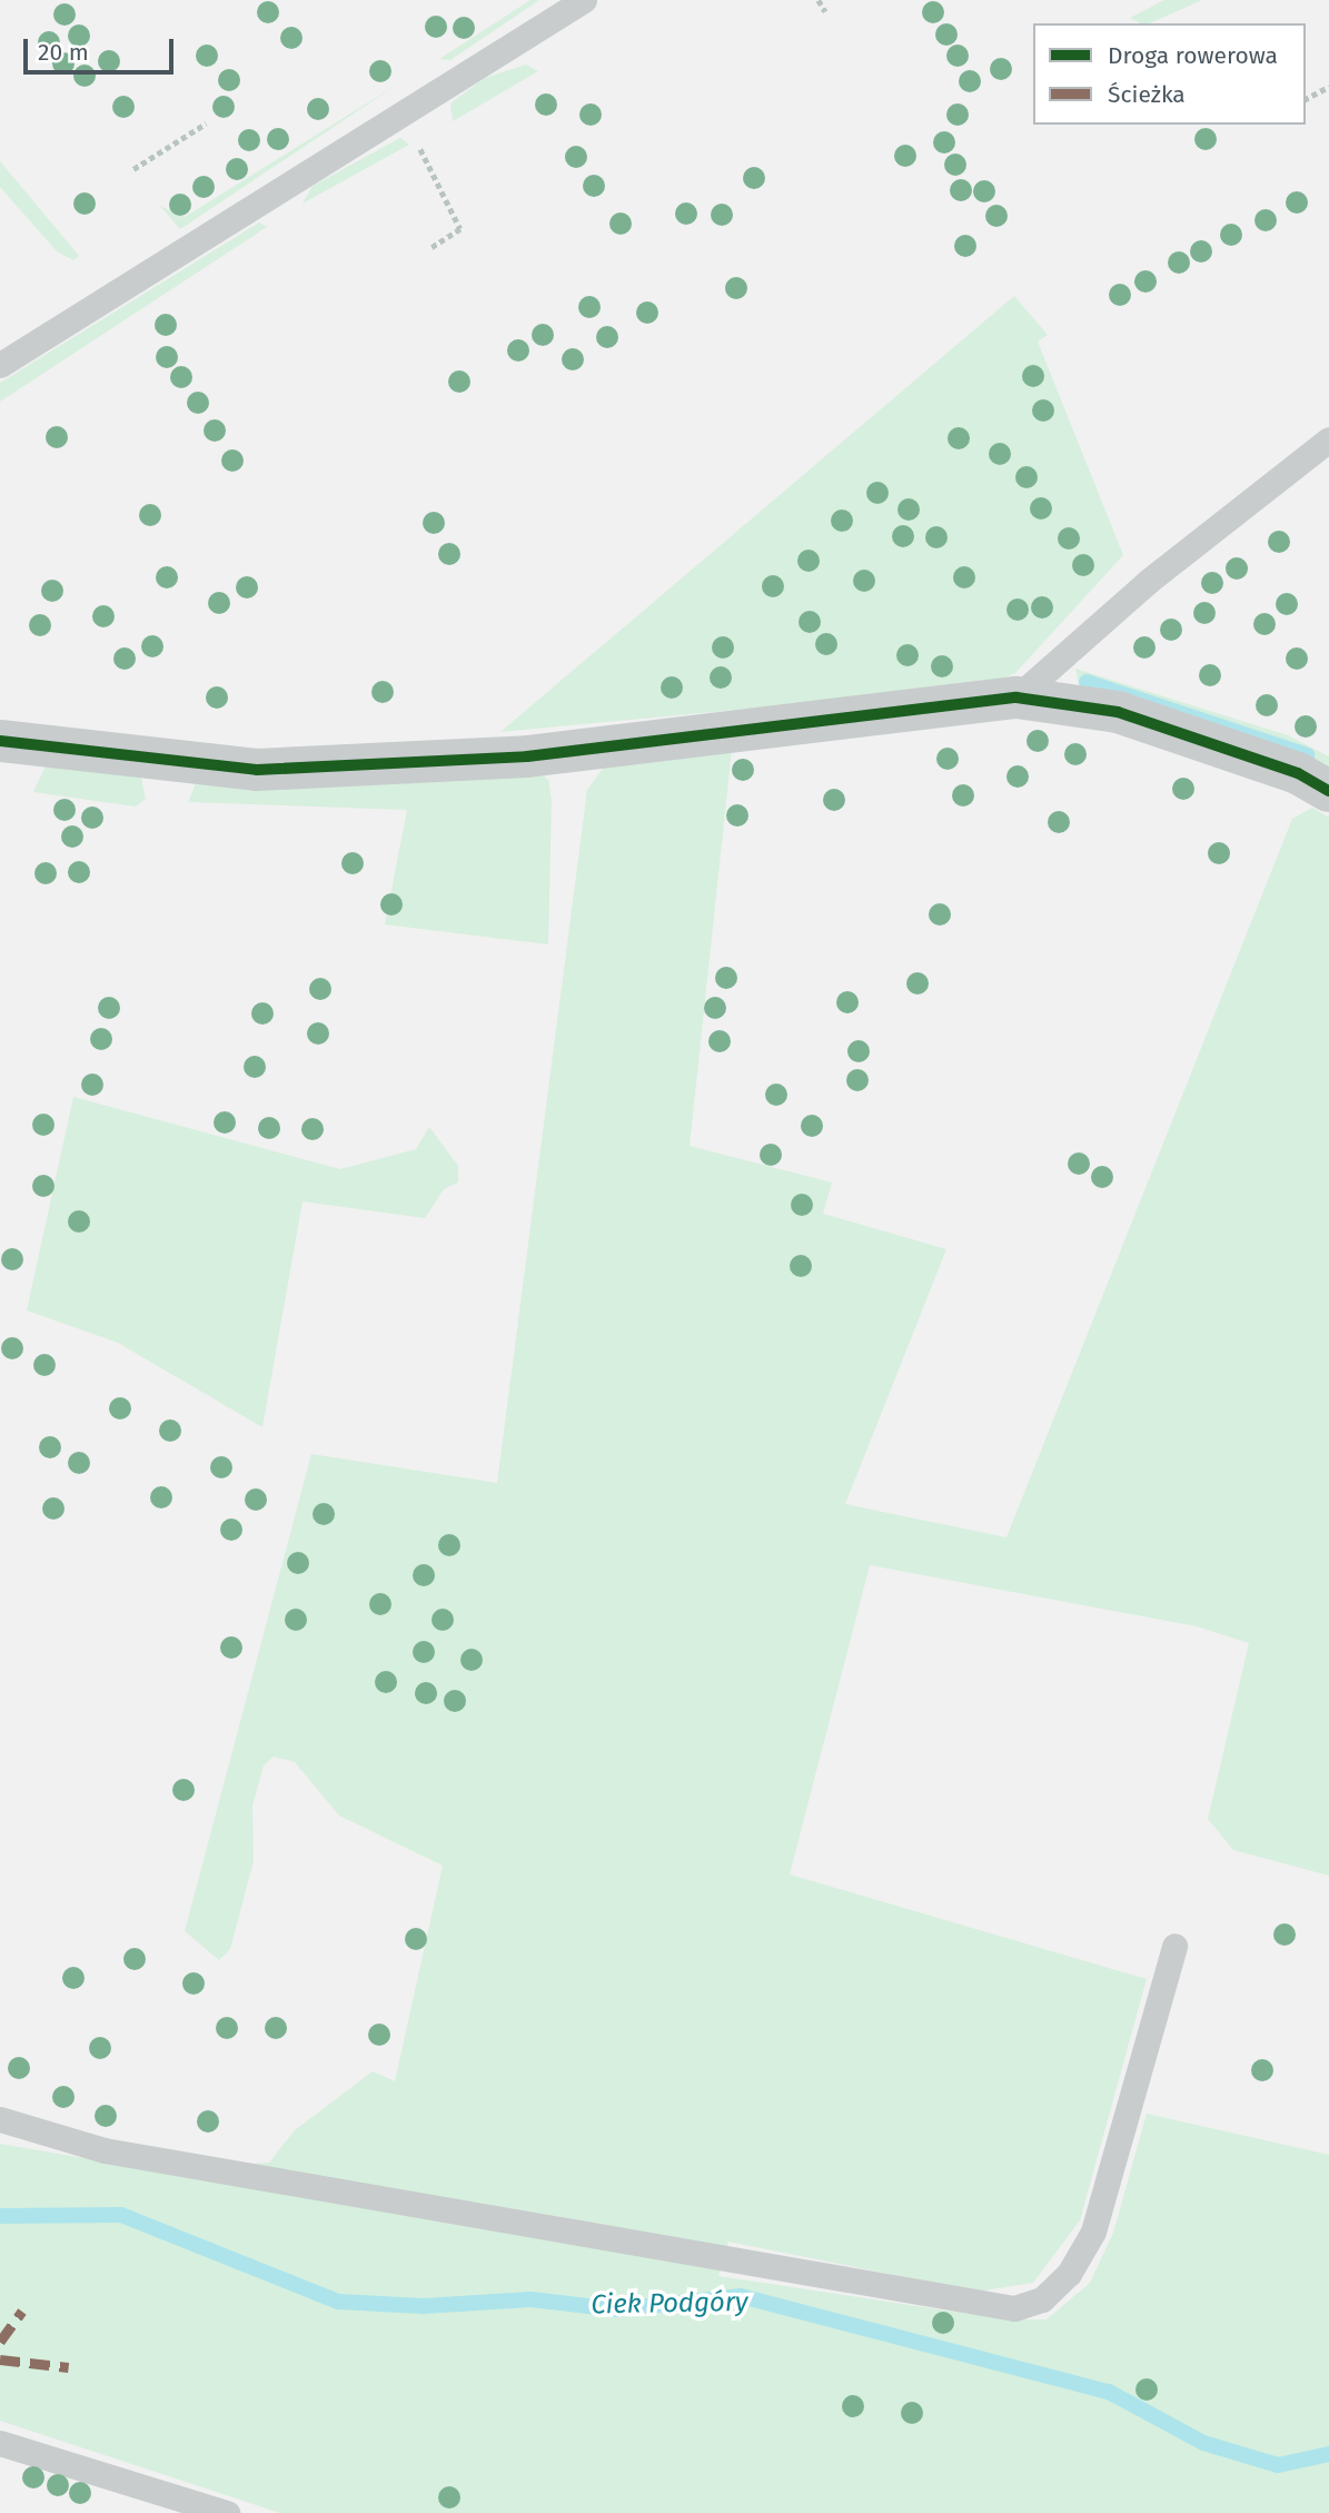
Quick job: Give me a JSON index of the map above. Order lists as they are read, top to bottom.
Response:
{
  "water": ["Ciek Podgóry"],
  "legend": ["Droga rowerowa", "Ścieżka"],
  "scale_bar": "20 m"
}
